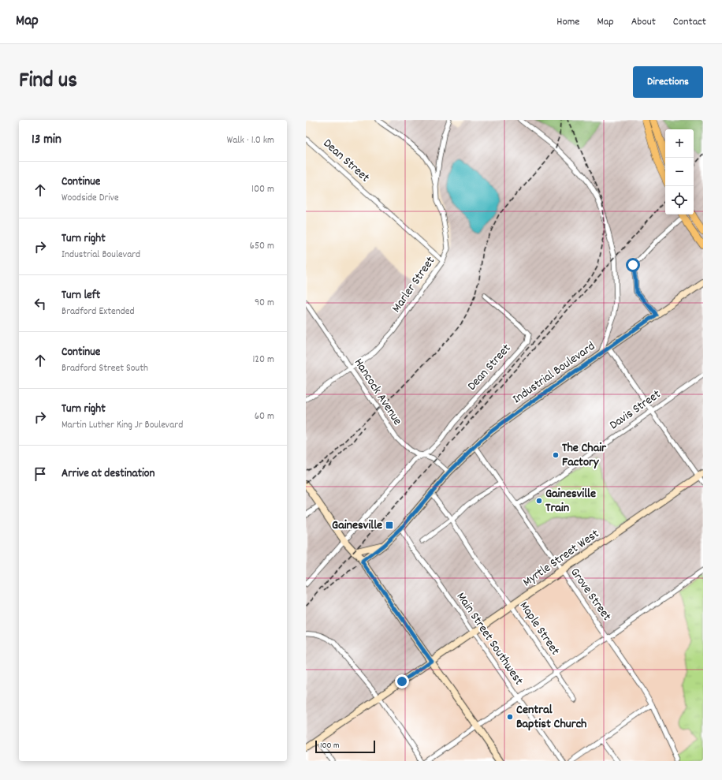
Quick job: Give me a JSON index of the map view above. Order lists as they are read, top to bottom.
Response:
{
  "streets": {
    "street": [
      "Dean Street",
      "Marler Street",
      "Industrial Boulevard",
      "Hancock Avenue",
      "Davis Street",
      "Myrtle Street West",
      "Grove Street",
      "Maple Street",
      "Main Street Southwest"
    ]
  },
  "crossings": [
    ["Dean Street", "Marler Street"],
    ["Dean Street", "Hancock Avenue"],
    ["Marler Street", "Hancock Avenue"],
    ["Industrial Boulevard", "Hancock Avenue"],
    ["Industrial Boulevard", "Grove Street"],
    ["Industrial Boulevard", "Maple Street"],
    ["Industrial Boulevard", "Main Street Southwest"],
    ["Davis Street", "Grove Street"],
    ["Myrtle Street West", "Grove Street"],
    ["Myrtle Street West", "Maple Street"],
    ["Myrtle Street West", "Main Street Southwest"]
  ],
  "places": {
    "other": ["The Chair Factory", "Gainesville Train", "Central Baptist Church"],
    "transit": ["Gainesville"]
  },
  "scale_bar": "100 m",
  "page": {
    "header": "Map",
    "nav": [
      "Home",
      "Map",
      "About",
      "Contact"
    ],
    "title": "Find us",
    "buttons": "Directions",
    "heading": ["13 min", "Walk · 1.0 km"],
    "map_buttons": ["+", "−"],
    "list": [
      ["Continue", "Woodside Drive", "100 m"],
      ["Turn right", "Industrial Boulevard", "650 m"],
      ["Turn left", "Bradford Extended", "90 m"],
      ["Continue", "Bradford Street South", "120 m"],
      ["Turn right", "Martin Luther King Jr Boulevard", "60 m"],
      "Arrive at destination"
    ],
    "scale": "100 m"
  }
}
